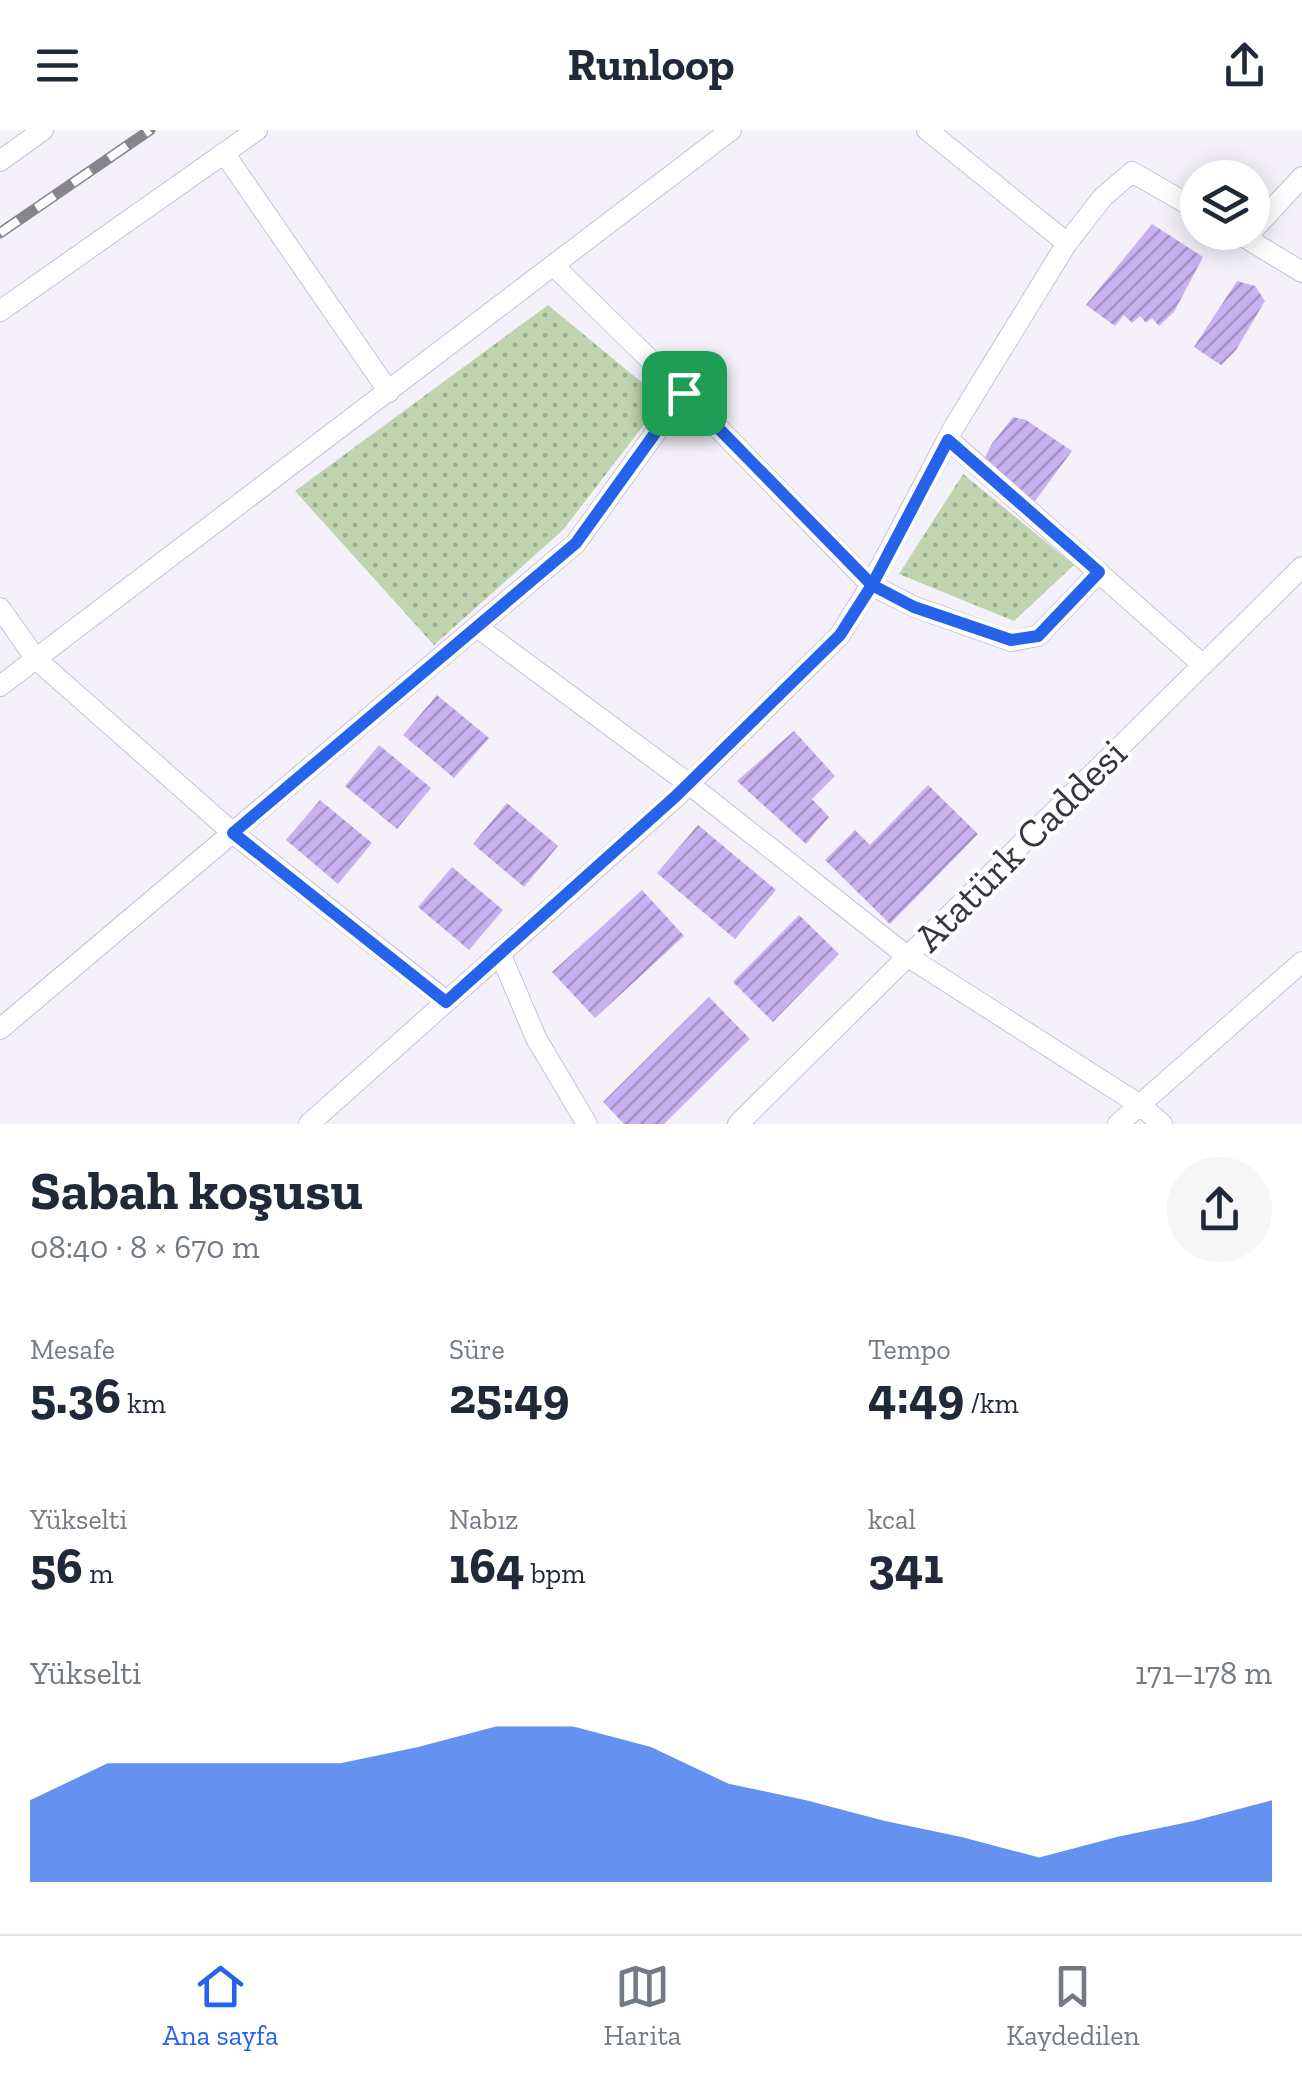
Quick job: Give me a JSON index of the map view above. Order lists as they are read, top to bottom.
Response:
{
  "streets": {
    "street": ["Atatürk Caddesi"]
  },
  "page": {
    "header": "Runloop",
    "heading": ["Sabah koşusu", "08:40 · 8 × 670 m"],
    "stats": [
      ["Mesafe", "5.36 km"],
      ["Süre", "25:49"],
      ["Tempo", "4:49 /km"],
      ["Yükselti", "56 m"],
      ["Nabız", "164 bpm"],
      ["kcal", "341"]
    ],
    "chart": ["Yükselti", "171–178 m"],
    "tabs": ["Ana sayfa", "Harita", "Kaydedilen"]
  }
}
